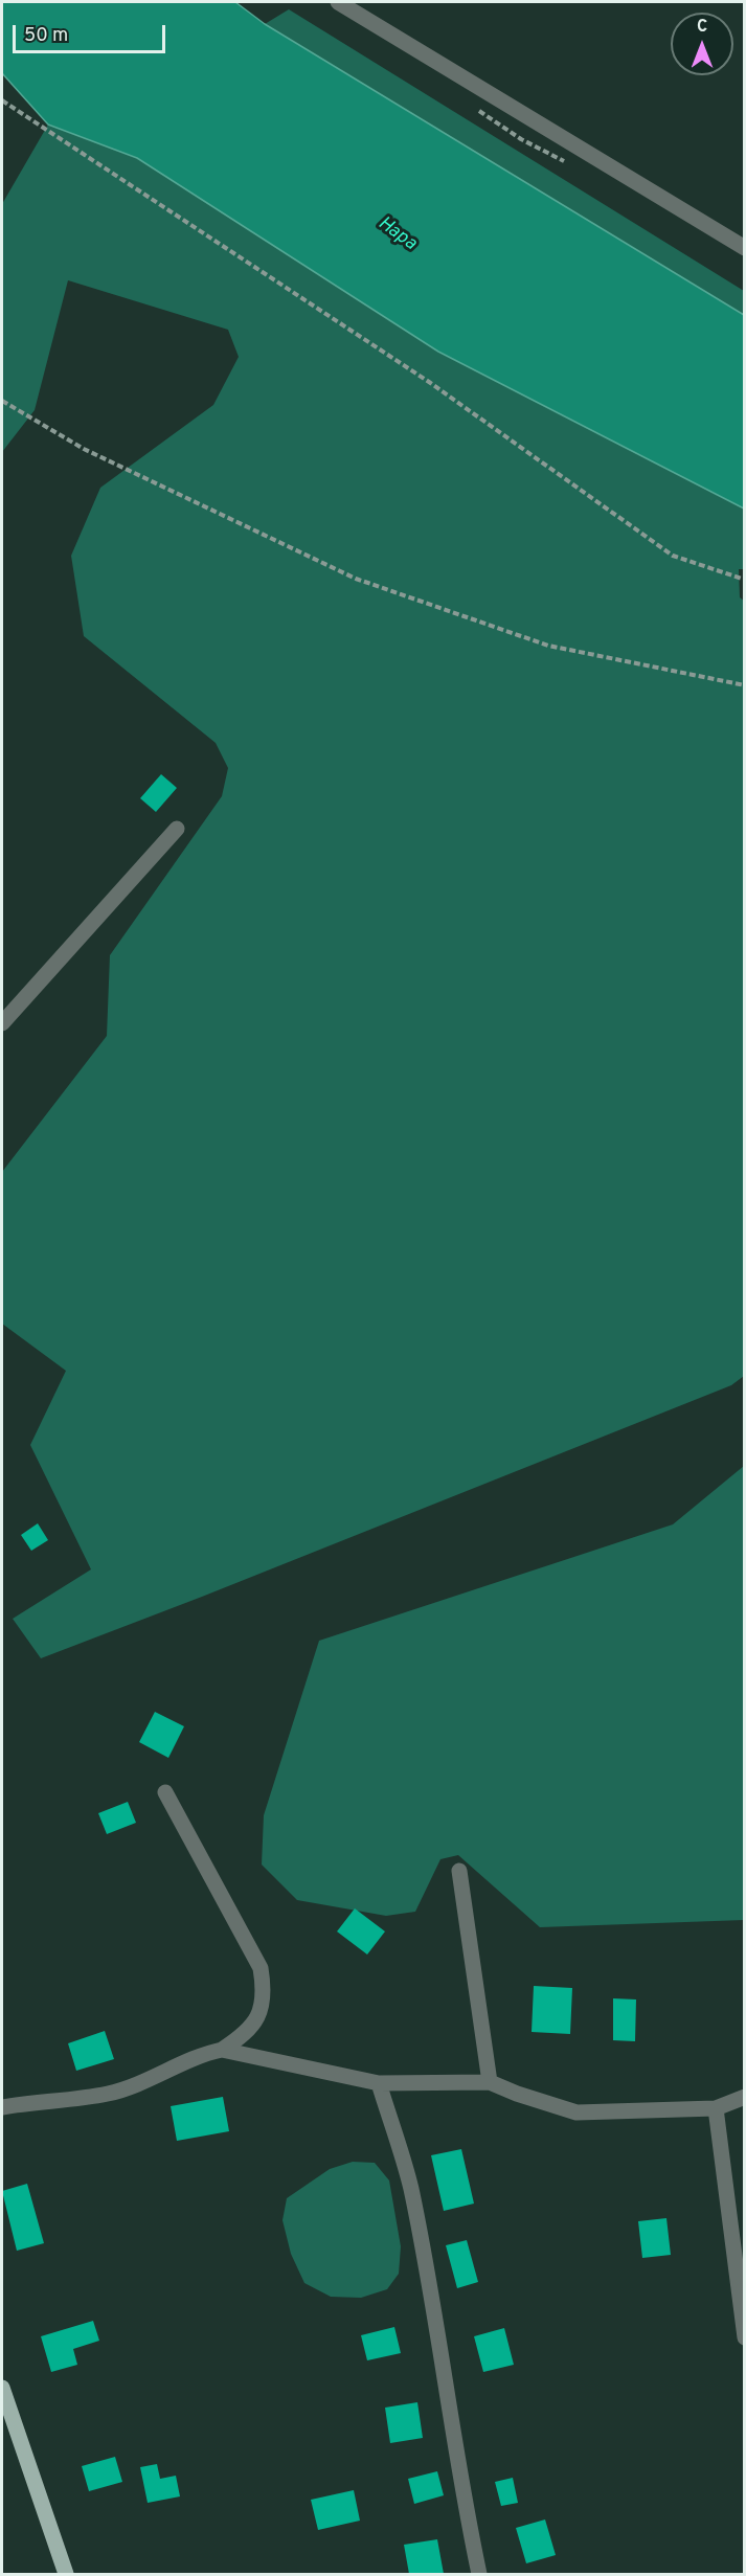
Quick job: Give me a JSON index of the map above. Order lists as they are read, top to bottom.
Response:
{
  "water": ["Нара"],
  "scale_bar": "50 m",
  "north": "top"
}
